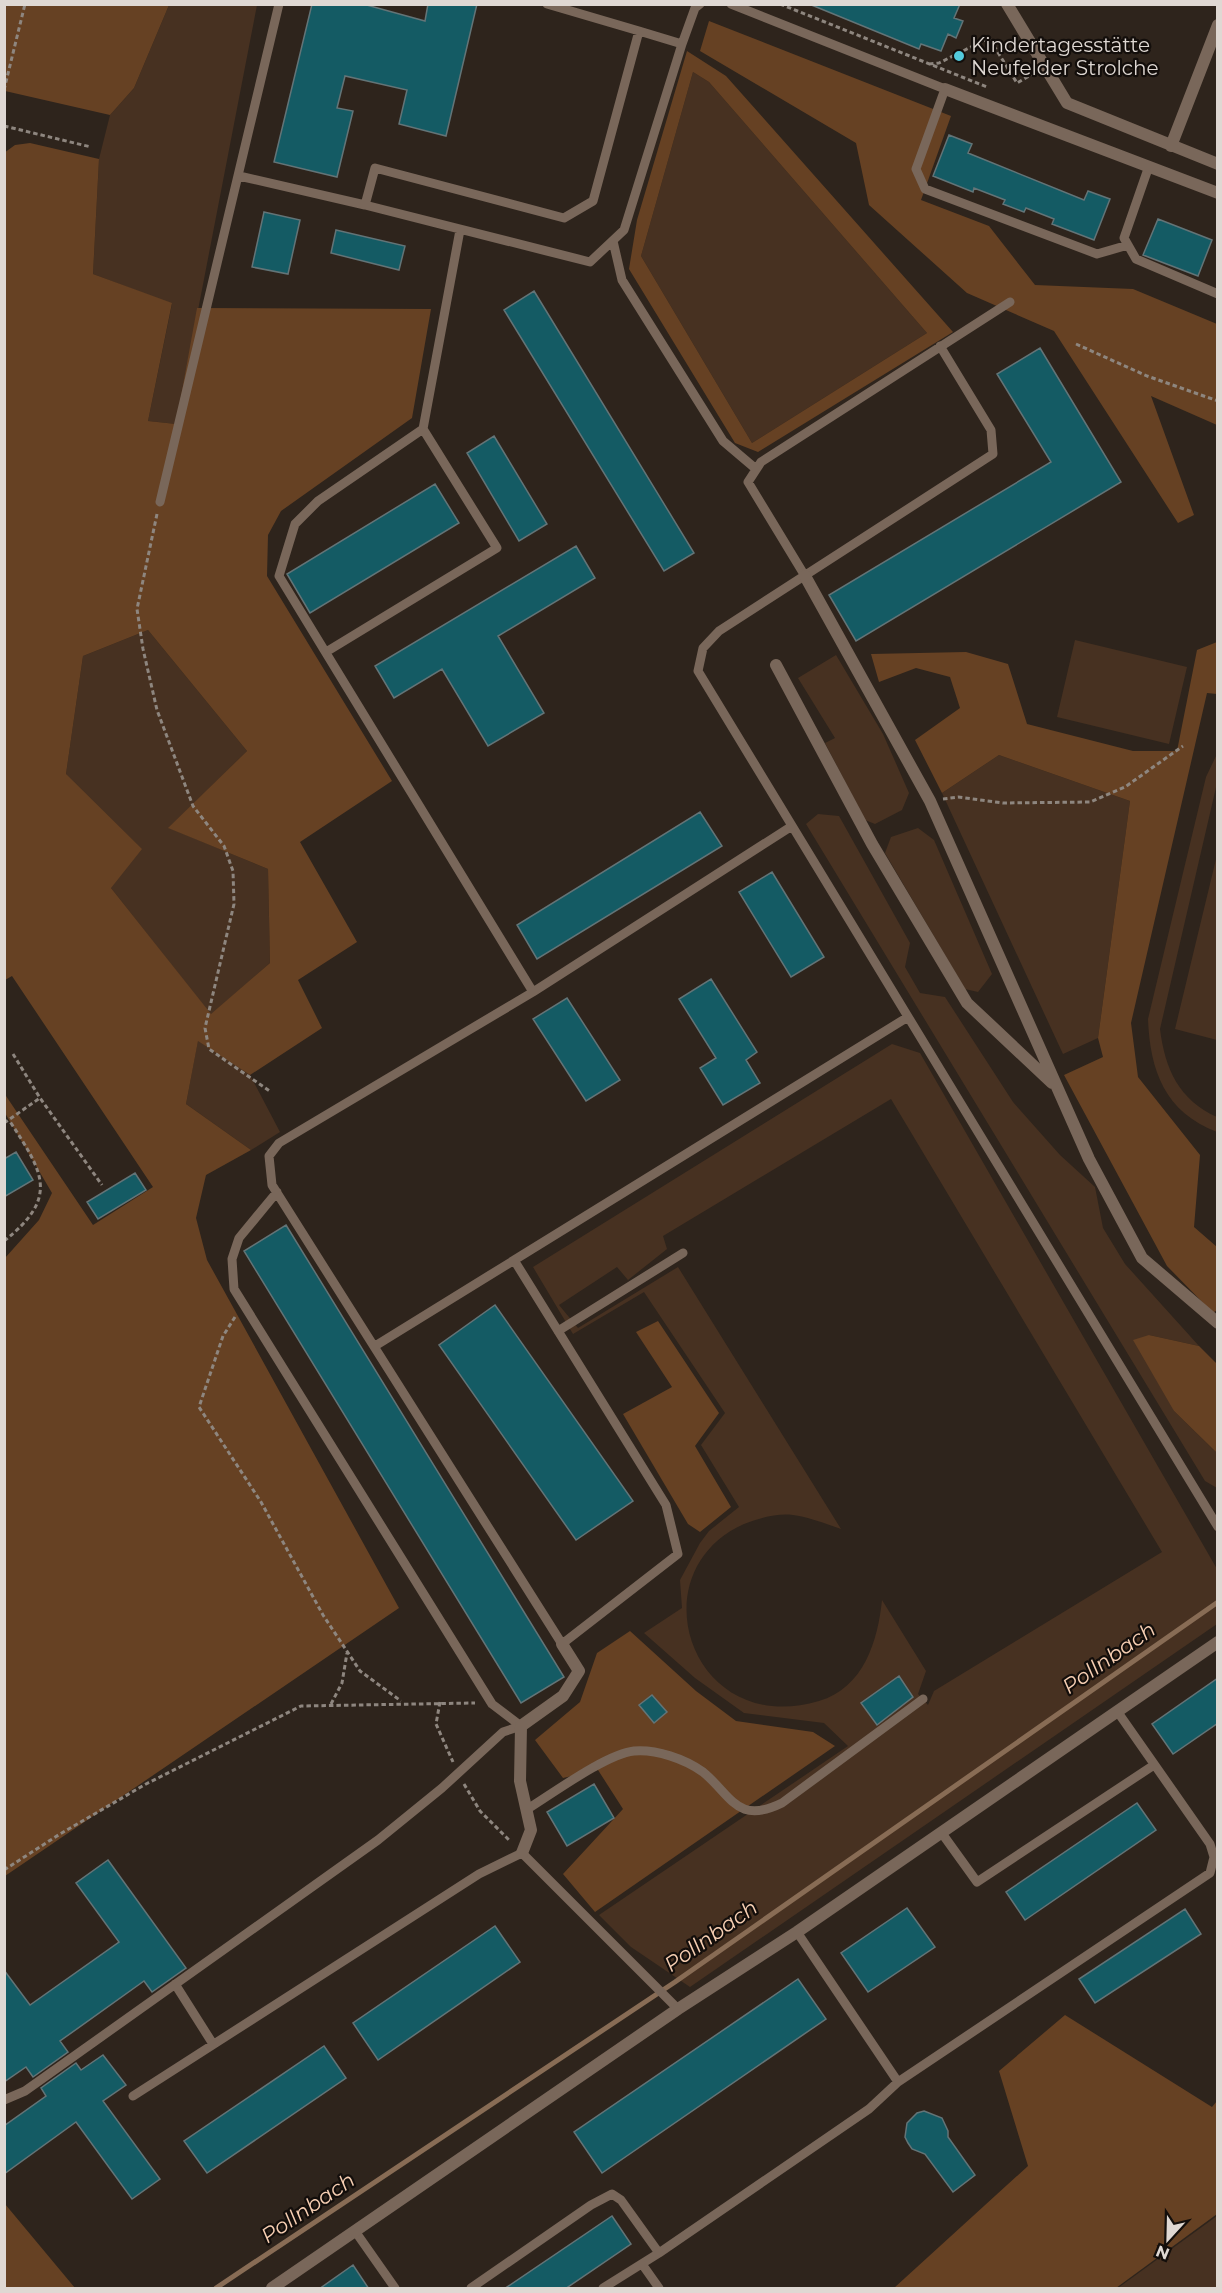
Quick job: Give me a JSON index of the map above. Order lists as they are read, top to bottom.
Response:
{
  "water": ["Pollnbach"],
  "places": ["Kindertagesstätte Neufelder Strolche"],
  "north": "bottom"
}
